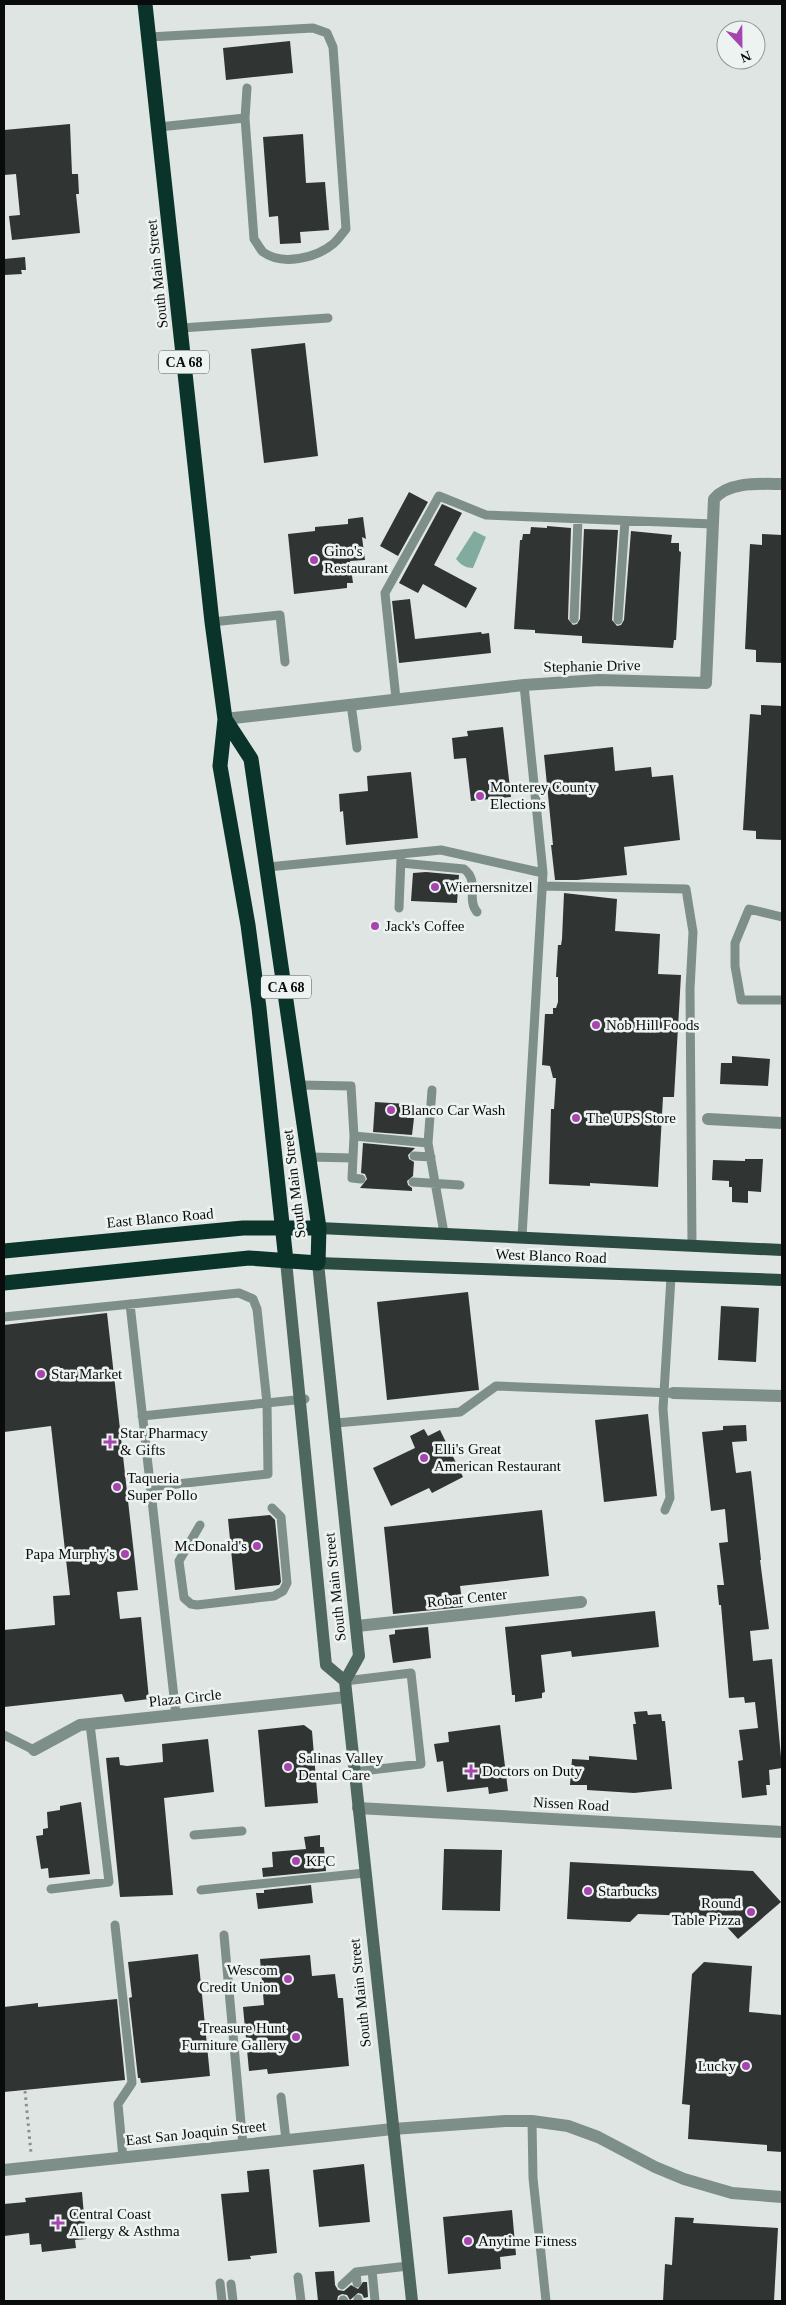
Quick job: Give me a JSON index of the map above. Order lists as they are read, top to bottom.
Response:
{
  "streets": {
    "highway": ["South Main Street", "CA 68", "East Blanco Road"],
    "main road": ["West Blanco Road"],
    "street": [
      "Stephanie Drive",
      "Robar Center",
      "Plaza Circle",
      "Nissen Road",
      "East San Joaquin Street"
    ]
  },
  "crossings": [
    ["South Main Street", "Stephanie Drive"],
    ["South Main Street", "East Blanco Road"],
    ["South Main Street", "West Blanco Road"],
    ["South Main Street", "Robar Center"],
    ["South Main Street", "Plaza Circle"],
    ["South Main Street", "Nissen Road"],
    ["South Main Street", "East San Joaquin Street"],
    ["East Blanco Road", "West Blanco Road"]
  ],
  "places": {
    "other": [
      "Gino's Restaurant",
      "Monterey County Elections",
      "Wiernersnitzel",
      "Jack's Coffee",
      "Nob Hill Foods",
      "Blanco Car Wash",
      "The UPS Store",
      "Star Market",
      "Elli's Great American Restaurant",
      "Taqueria Super Pollo",
      "McDonald's",
      "Papa Murphy's",
      "Salinas Valley Dental Care",
      "KFC",
      "Starbucks",
      "Round Table Pizza",
      "Wescom Credit Union",
      "Treasure Hunt Furniture Gallery",
      "Lucky",
      "Anytime Fitness"
    ],
    "health": ["Star Pharmacy & Gifts", "Doctors on Duty", "Central Coast Allergy & Asthma"]
  },
  "north": "bottom"
}
